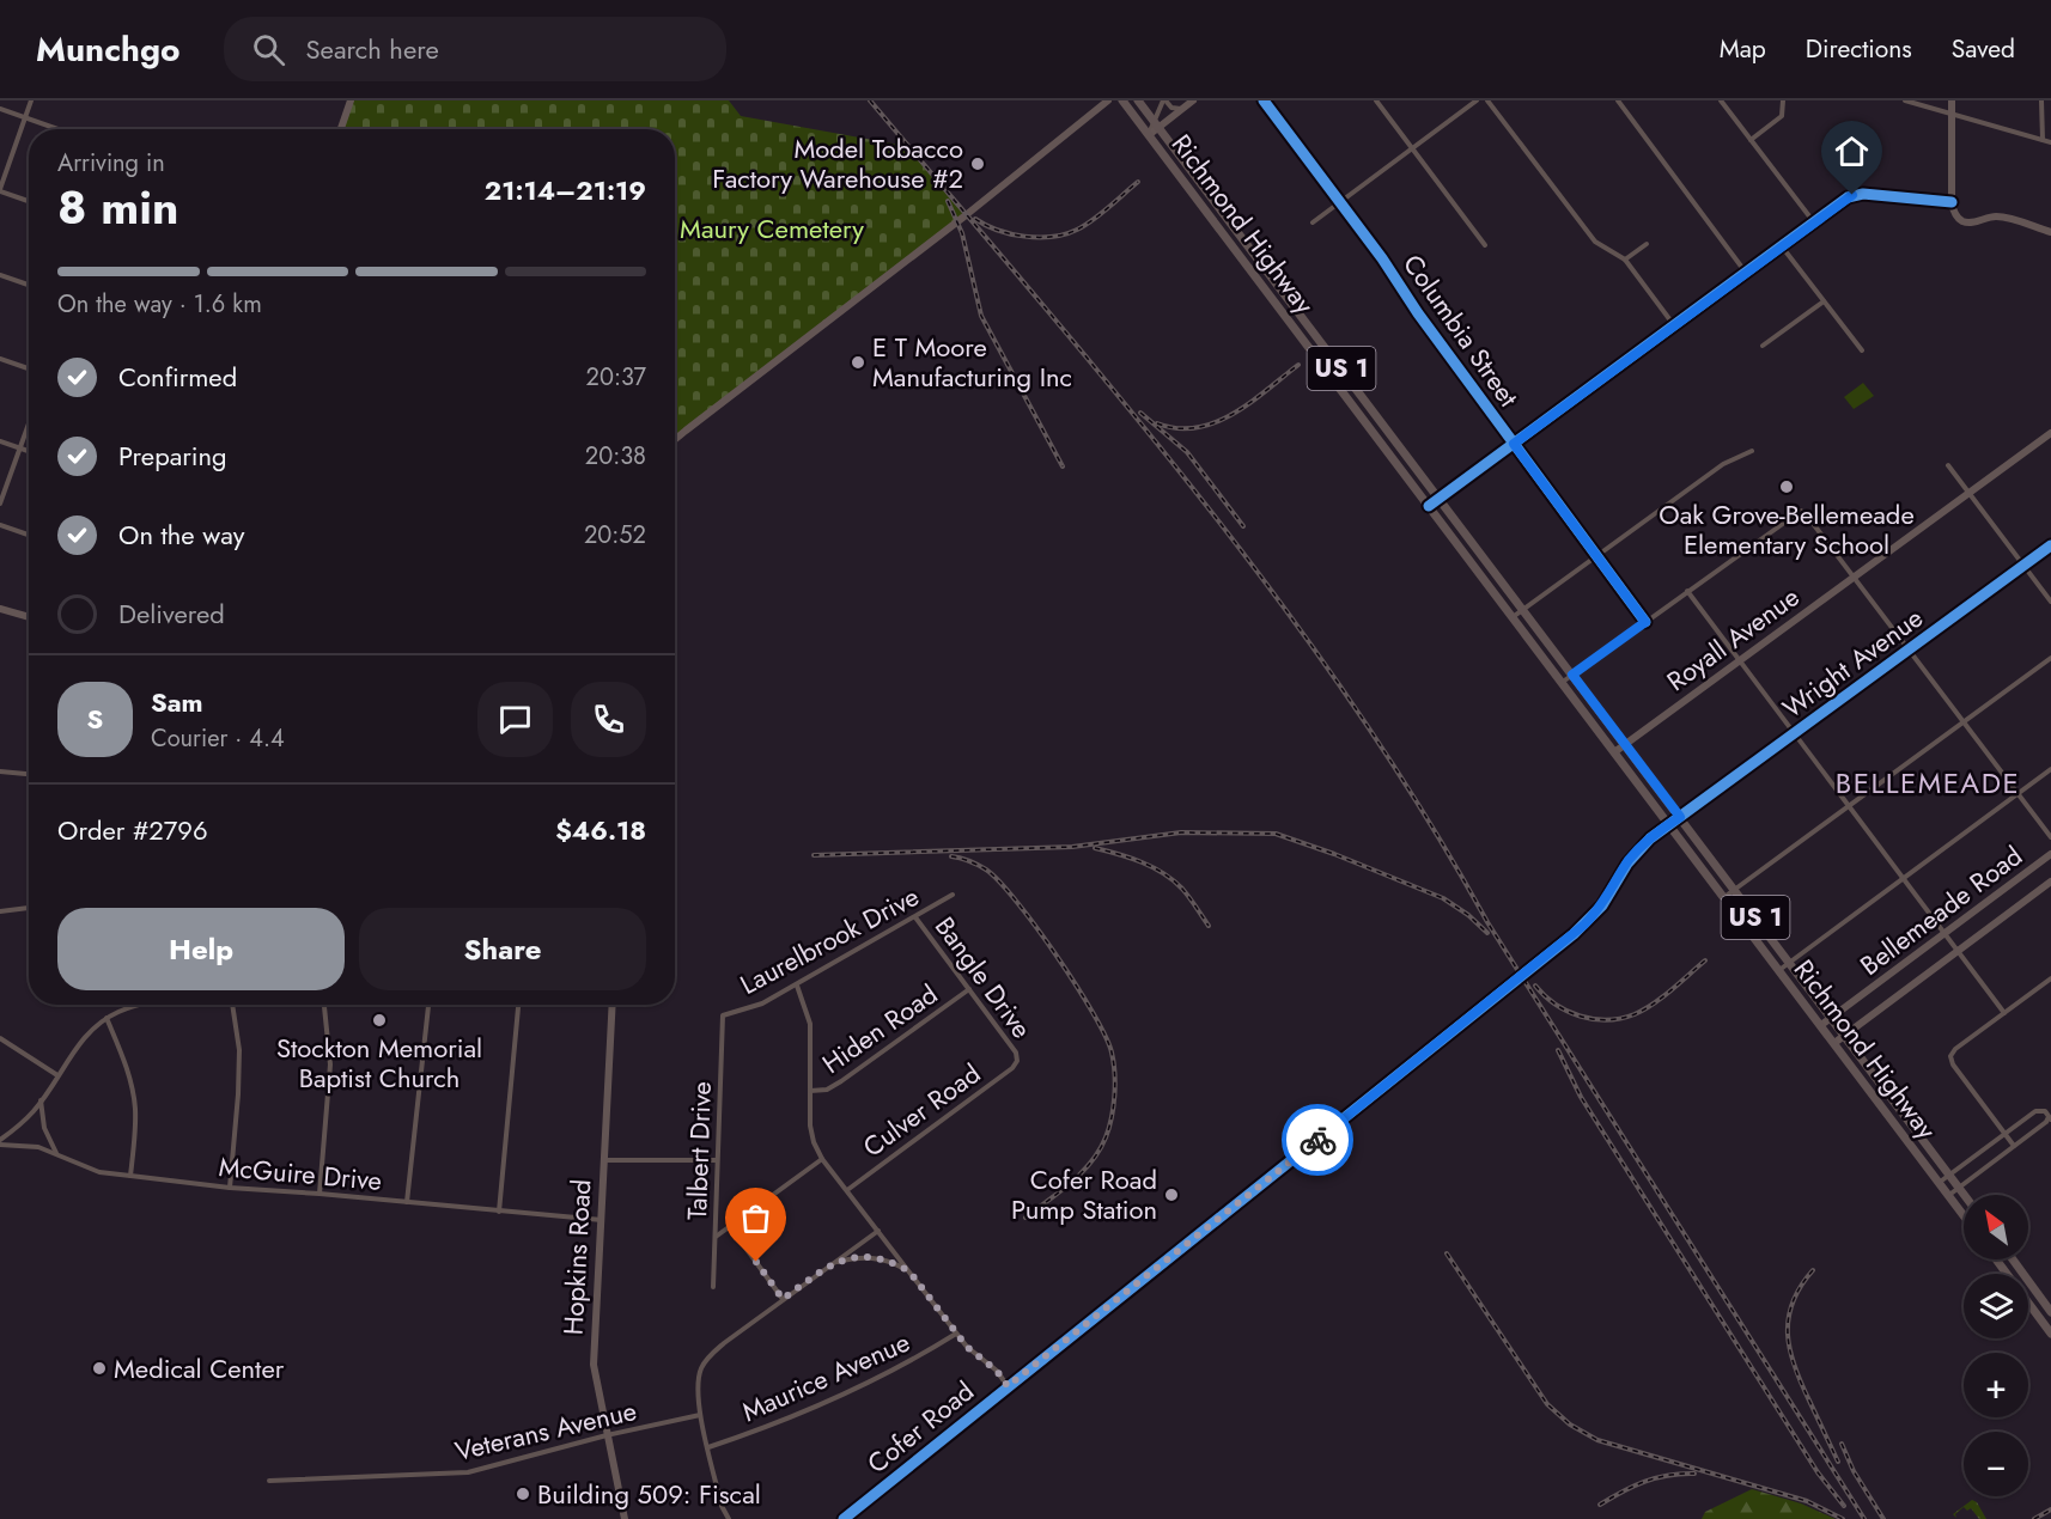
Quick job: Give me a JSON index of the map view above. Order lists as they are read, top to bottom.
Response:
{
  "streets": {
    "main road": ["Richmond Highway", "US 1"],
    "street": [
      "Columbia Street",
      "Royall Avenue",
      "Wright Avenue",
      "Bellemeade Road",
      "Laurelbrook Drive",
      "Bangle Drive",
      "Hiden Road",
      "Culver Road",
      "Talbert Drive",
      "McGuire Drive",
      "Hopkins Road",
      "Maurice Avenue",
      "Cofer Road",
      "Veterans Avenue"
    ]
  },
  "crossings": [
    ["Richmond Highway", "Royall Avenue"],
    ["Richmond Highway", "Wright Avenue"],
    ["Richmond Highway", "Bellemeade Road"],
    ["Richmond Highway", "Cofer Road"],
    ["Wright Avenue", "Cofer Road"],
    ["Laurelbrook Drive", "Bangle Drive"],
    ["Laurelbrook Drive", "Talbert Drive"],
    ["Bangle Drive", "Hiden Road"],
    ["Bangle Drive", "Culver Road"],
    ["McGuire Drive", "Hopkins Road"],
    ["Hopkins Road", "Veterans Avenue"]
  ],
  "districts": ["BELLEMEADE"],
  "parks": ["Maury Cemetery"],
  "places": [
    "Model Tobacco Factory Warehouse #2",
    "E T Moore Manufacturing Inc",
    "Oak Grove-Bellemeade Elementary School",
    "Stockton Memorial Baptist Church",
    "Cofer Road Pump Station",
    "Medical Center",
    "Building 509: Fiscal"
  ],
  "north": "top left",
  "page": {
    "header": "Munchgo",
    "search": "Search here",
    "nav": ["Map", "Directions", "Saved"],
    "heading": ["8 min", "Arriving in", "21:14–21:19"],
    "panel": [
      "Sam",
      "Courier · 4.4",
      "Order #2796",
      "$46.18"
    ],
    "bar": "On the way · 1.6 km",
    "list": [
      ["Confirmed", "20:37"],
      ["Preparing", "20:38"],
      ["On the way", "20:52"],
      "Delivered"
    ],
    "round": "S",
    "buttons": ["Help", "Share"],
    "map_buttons": ["+", "−"]
  }
}
